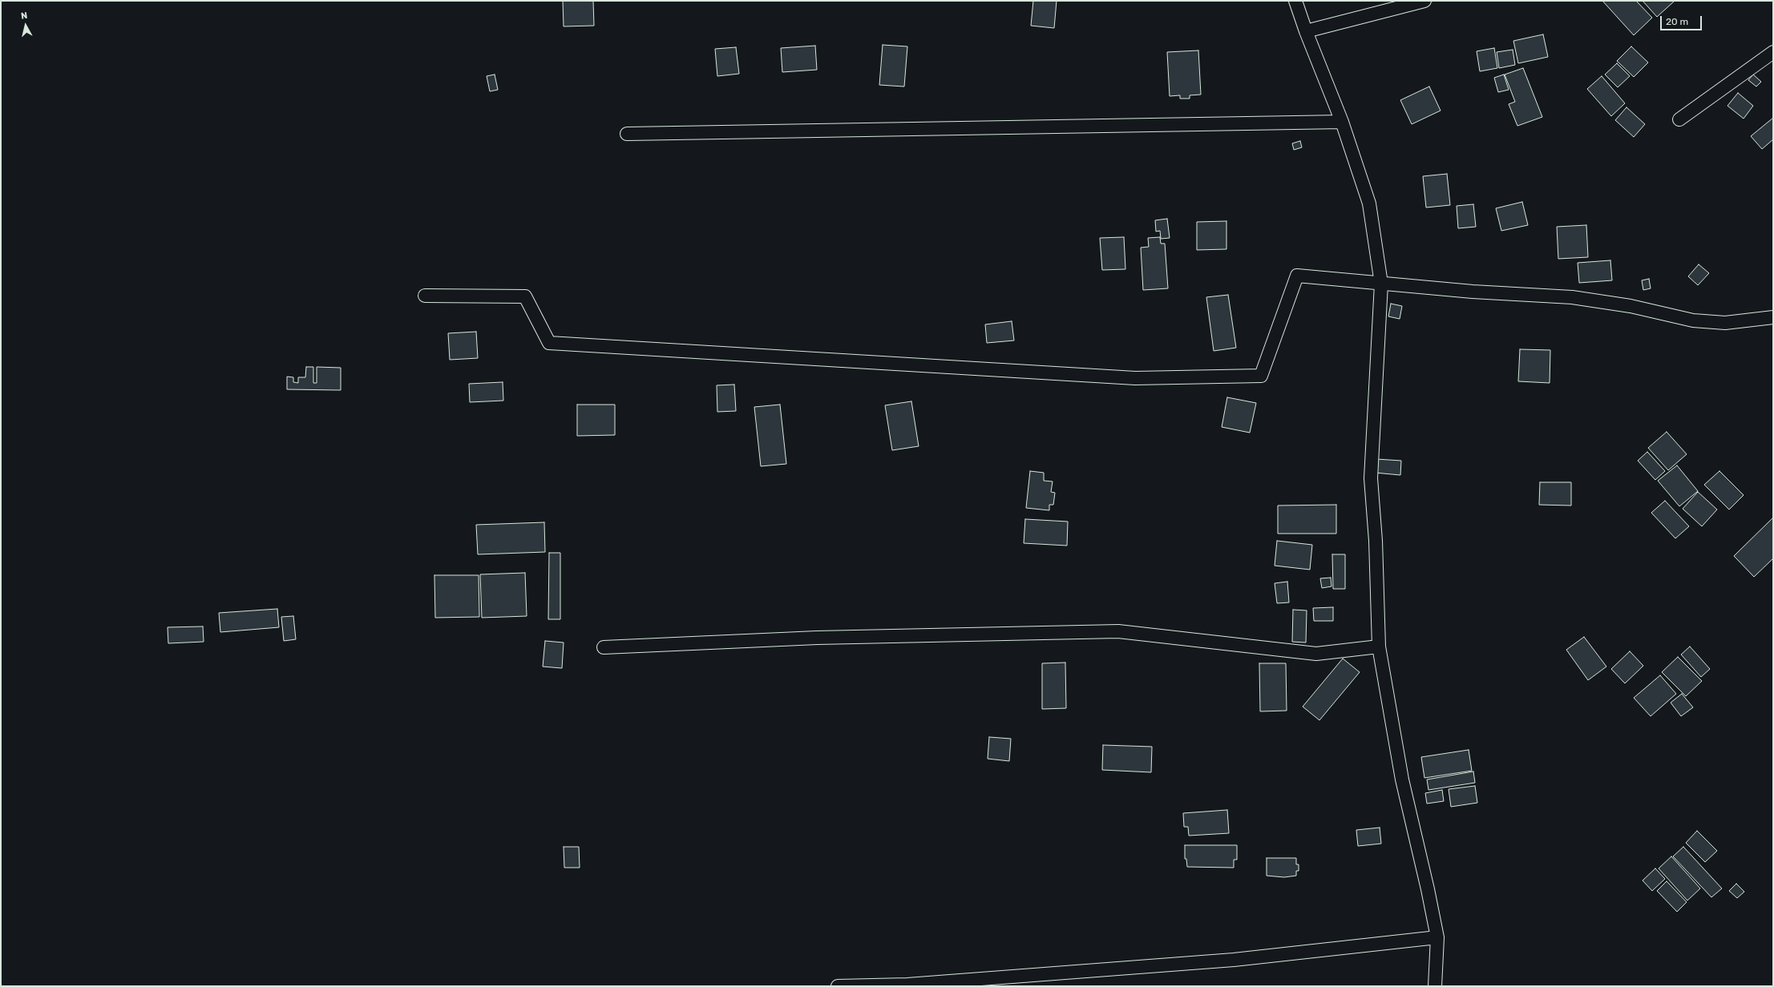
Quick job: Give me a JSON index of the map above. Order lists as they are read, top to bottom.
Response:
{
  "scale_bar": "20 m",
  "north": "top"
}
